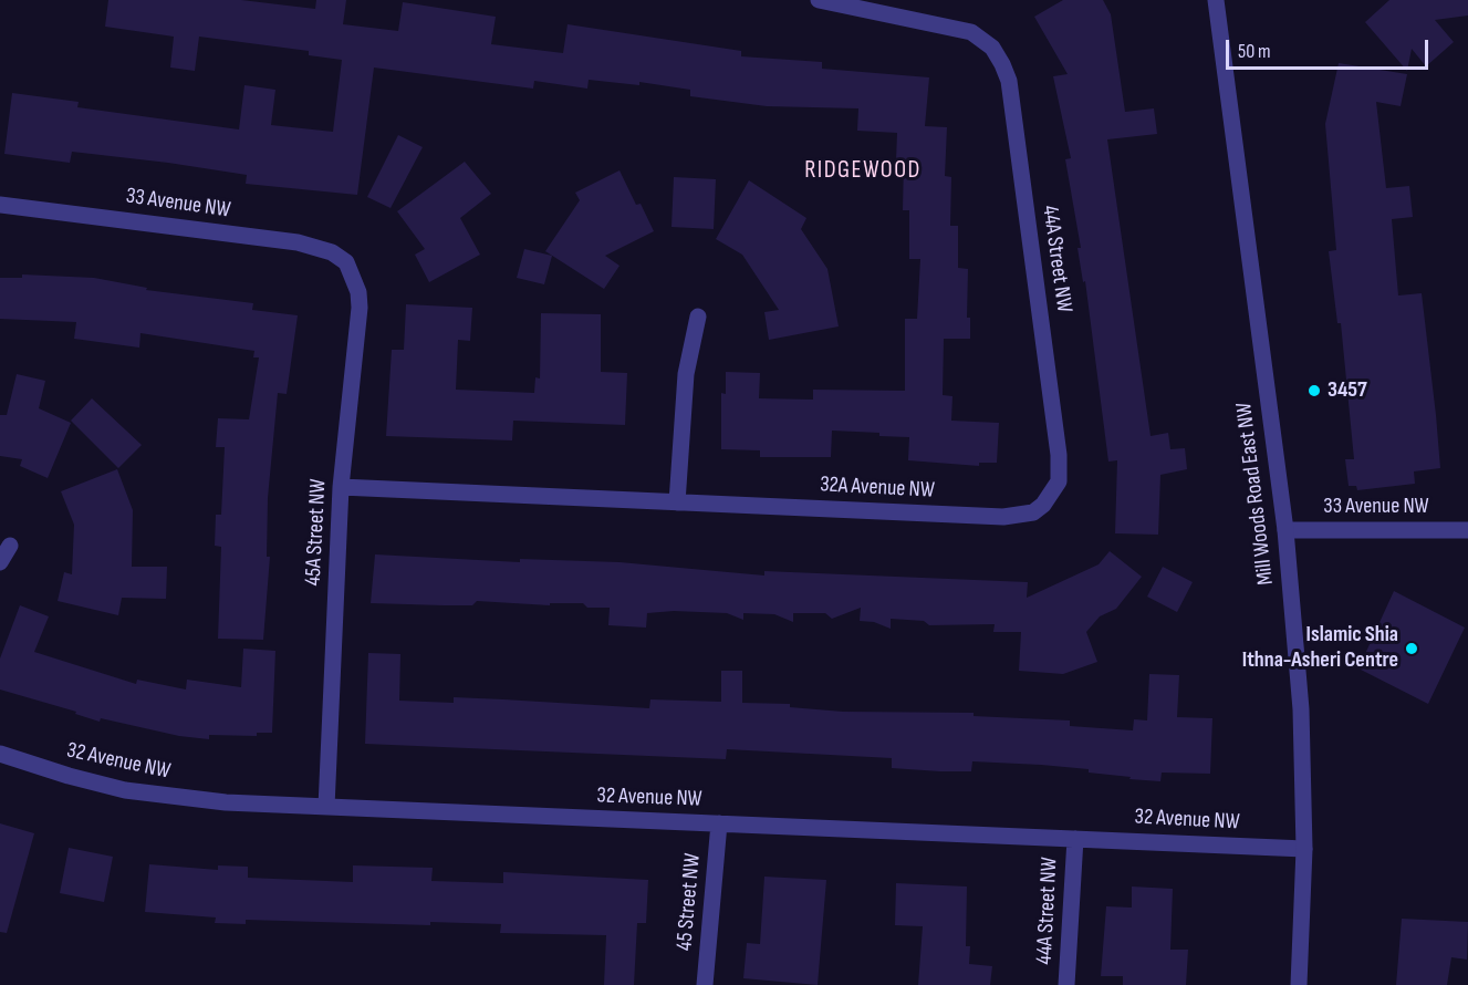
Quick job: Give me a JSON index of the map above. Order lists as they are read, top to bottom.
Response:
{
  "streets": {
    "street": [
      "33 Avenue NW",
      "44A Street NW",
      "32A Avenue NW",
      "Mill Woods Road East NW",
      "45A Street NW",
      "32 Avenue NW",
      "45 Street NW"
    ]
  },
  "crossings": [
    ["33 Avenue NW", "Mill Woods Road East NW"],
    ["33 Avenue NW", "45A Street NW"],
    ["44A Street NW", "32A Avenue NW"],
    ["44A Street NW", "32 Avenue NW"],
    ["32A Avenue NW", "45A Street NW"],
    ["Mill Woods Road East NW", "32 Avenue NW"],
    ["45A Street NW", "32 Avenue NW"],
    ["32 Avenue NW", "45 Street NW"]
  ],
  "districts": ["RIDGEWOOD"],
  "places": ["3457", "Islamic Shia Ithna-Asheri Centre"],
  "scale_bar": "50 m"
}
